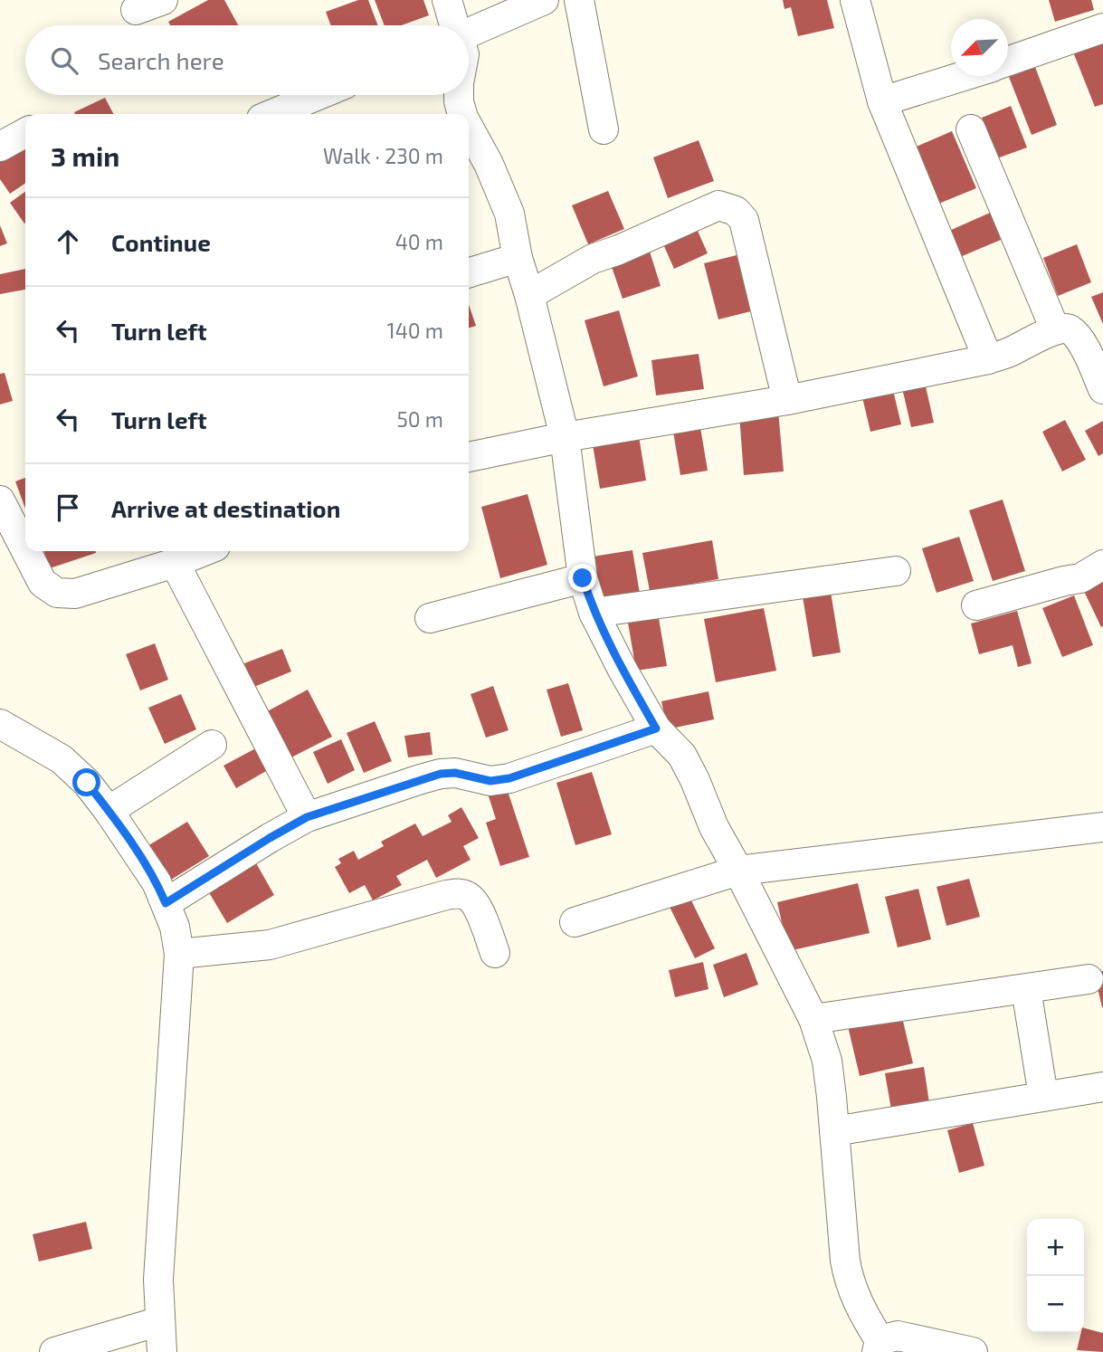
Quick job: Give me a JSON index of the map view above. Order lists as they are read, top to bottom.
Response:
{
  "north": "bottom left",
  "page": {
    "search": "Search here",
    "heading": ["3 min", "Walk · 230 m"],
    "list": [
      ["Continue", "40 m"],
      ["Turn left", "140 m"],
      ["Turn left", "50 m"],
      "Arrive at destination"
    ],
    "map_buttons": ["+", "−"]
  }
}
